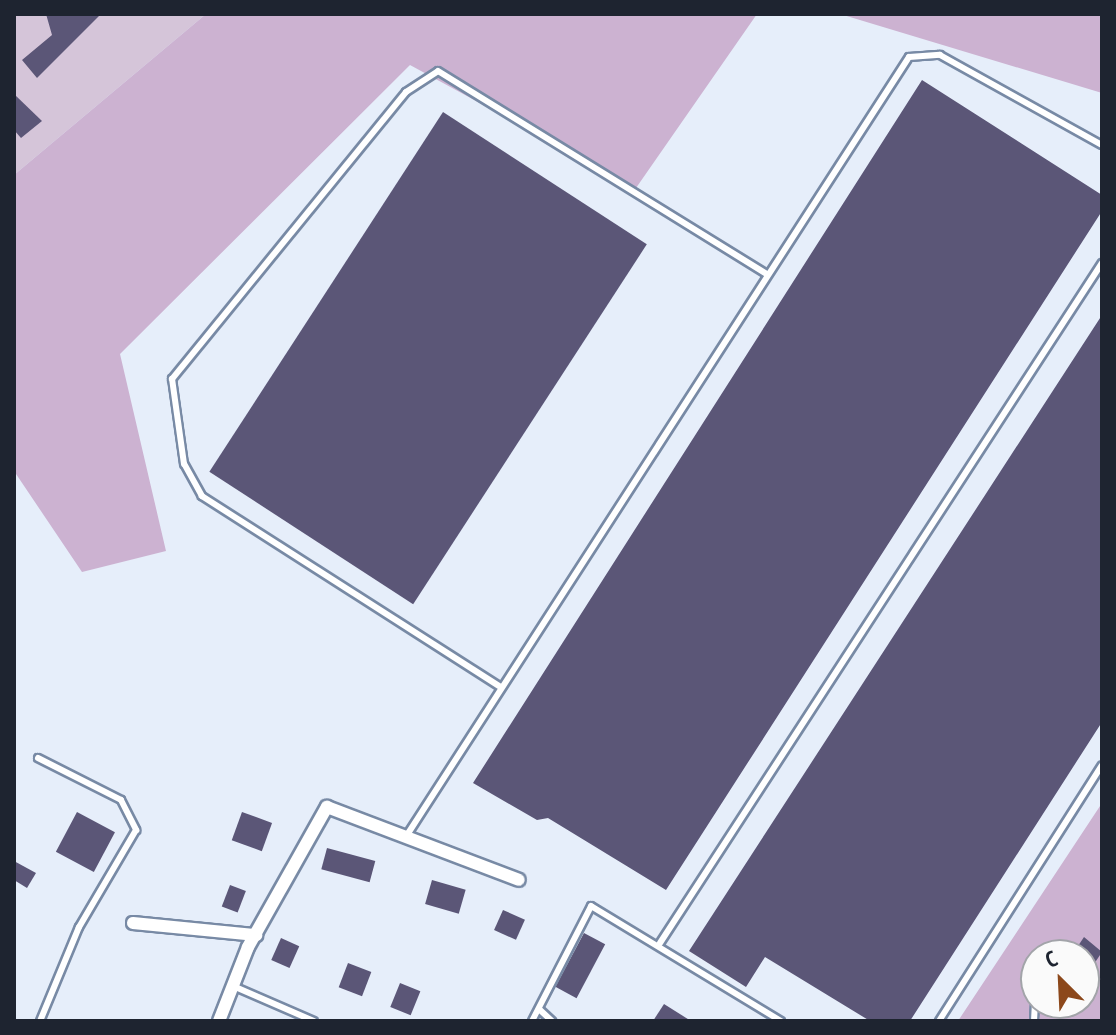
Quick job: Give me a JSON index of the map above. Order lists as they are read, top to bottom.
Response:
{
  "north": "top left"
}
